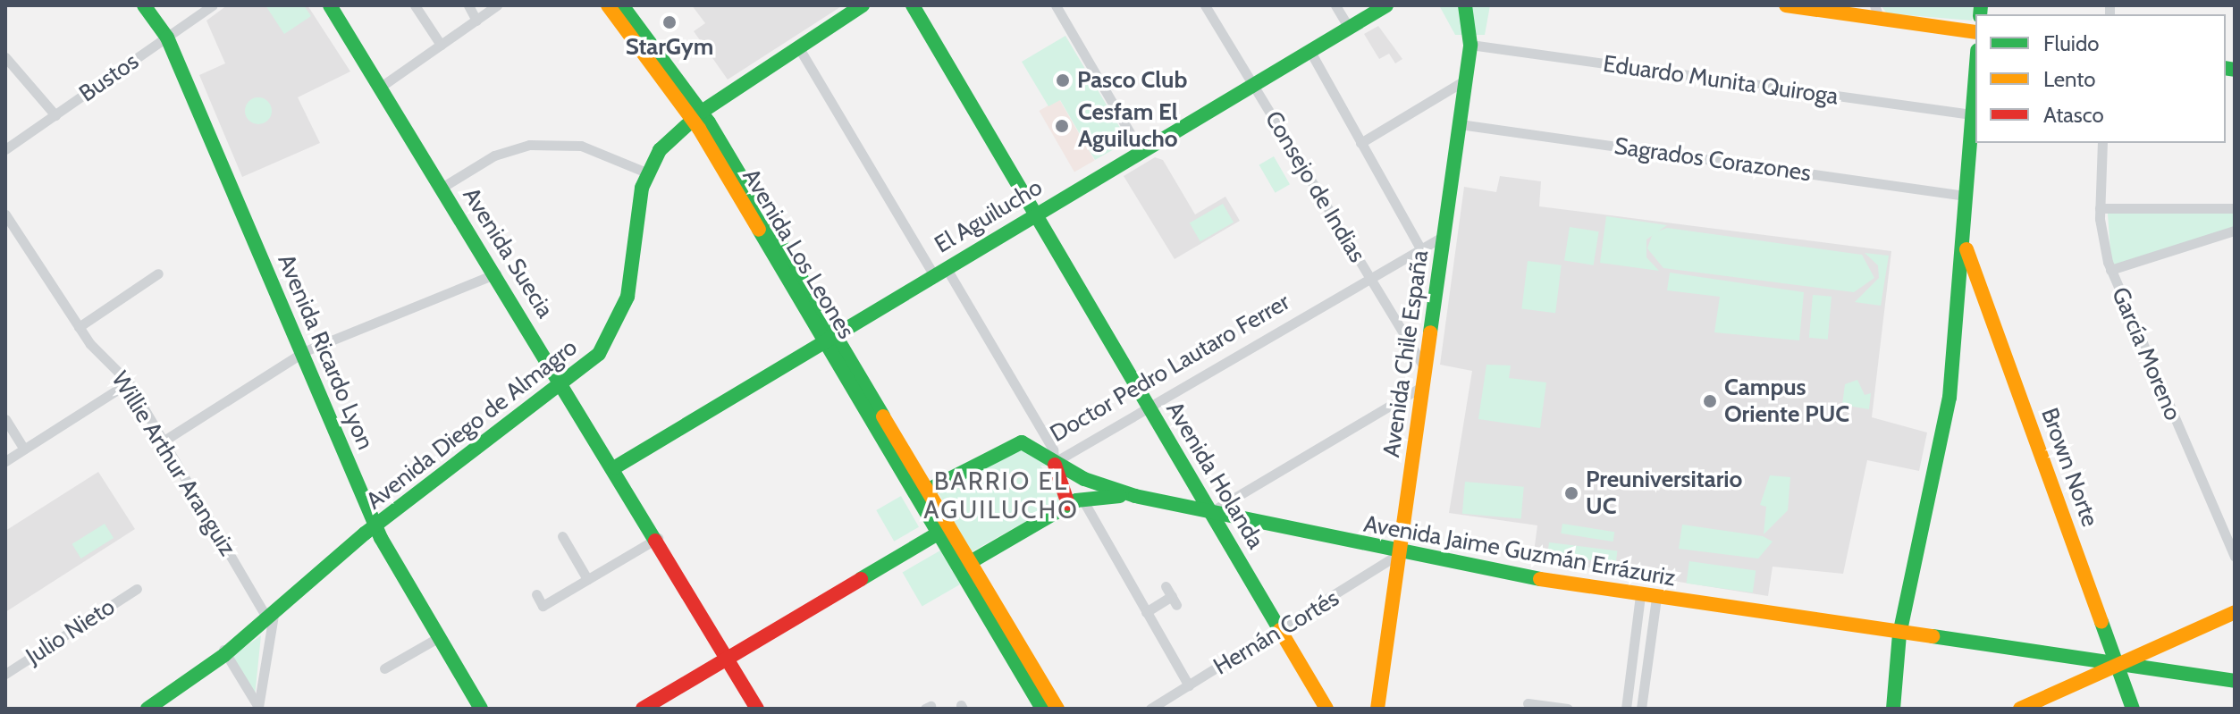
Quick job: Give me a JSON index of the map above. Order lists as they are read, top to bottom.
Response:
{
  "streets": {
    "street": [
      "Bustos",
      "Eduardo Munita Quiroga",
      "Sagrados Corazones",
      "Consejo de Indias",
      "El Aguilucho",
      "Avenida Suecia",
      "Avenida Los Leones",
      "Avenida Ricardo Lyon",
      "Avenida Chile España",
      "García Moreno",
      "Doctor Pedro Lautaro Ferrer",
      "Avenida Diego de Almagro",
      "Willie Arthur Aranguiz",
      "Brown Norte",
      "Avenida Holanda",
      "Avenida Jaime Guzmán Errázuriz",
      "Julio Nieto",
      "Hernán Cortés"
    ]
  },
  "crossings": [
    ["Bustos", "Avenida Ricardo Lyon"],
    ["Eduardo Munita Quiroga", "Avenida Chile España"],
    ["Sagrados Corazones", "Avenida Chile España"],
    ["Consejo de Indias", "El Aguilucho"],
    ["Consejo de Indias", "Avenida Chile España"],
    ["Consejo de Indias", "Doctor Pedro Lautaro Ferrer"],
    ["El Aguilucho", "Avenida Suecia"],
    ["El Aguilucho", "Avenida Los Leones"],
    ["El Aguilucho", "Avenida Holanda"],
    ["Avenida Suecia", "Avenida Diego de Almagro"],
    ["Avenida Los Leones", "Doctor Pedro Lautaro Ferrer"],
    ["Avenida Ricardo Lyon", "Avenida Diego de Almagro"],
    ["Avenida Chile España", "Doctor Pedro Lautaro Ferrer"],
    ["Avenida Chile España", "Avenida Jaime Guzmán Errázuriz"],
    ["Avenida Chile España", "Hernán Cortés"],
    ["Doctor Pedro Lautaro Ferrer", "Avenida Holanda"],
    ["Doctor Pedro Lautaro Ferrer", "Avenida Jaime Guzmán Errázuriz"],
    ["Avenida Diego de Almagro", "Willie Arthur Aranguiz"],
    ["Brown Norte", "Avenida Jaime Guzmán Errázuriz"],
    ["Avenida Holanda", "Avenida Jaime Guzmán Errázuriz"],
    ["Avenida Holanda", "Hernán Cortés"],
    ["Avenida Jaime Guzmán Errázuriz", "Hernán Cortés"]
  ],
  "districts": ["BARRIO EL AGUILUCHO"],
  "places": [
    "StarGym",
    "Pasco Club",
    "Cesfam El Aguilucho",
    "Campus Oriente PUC",
    "Preuniversitario UC"
  ],
  "legend": ["Fluido", "Lento", "Atasco"]
}
